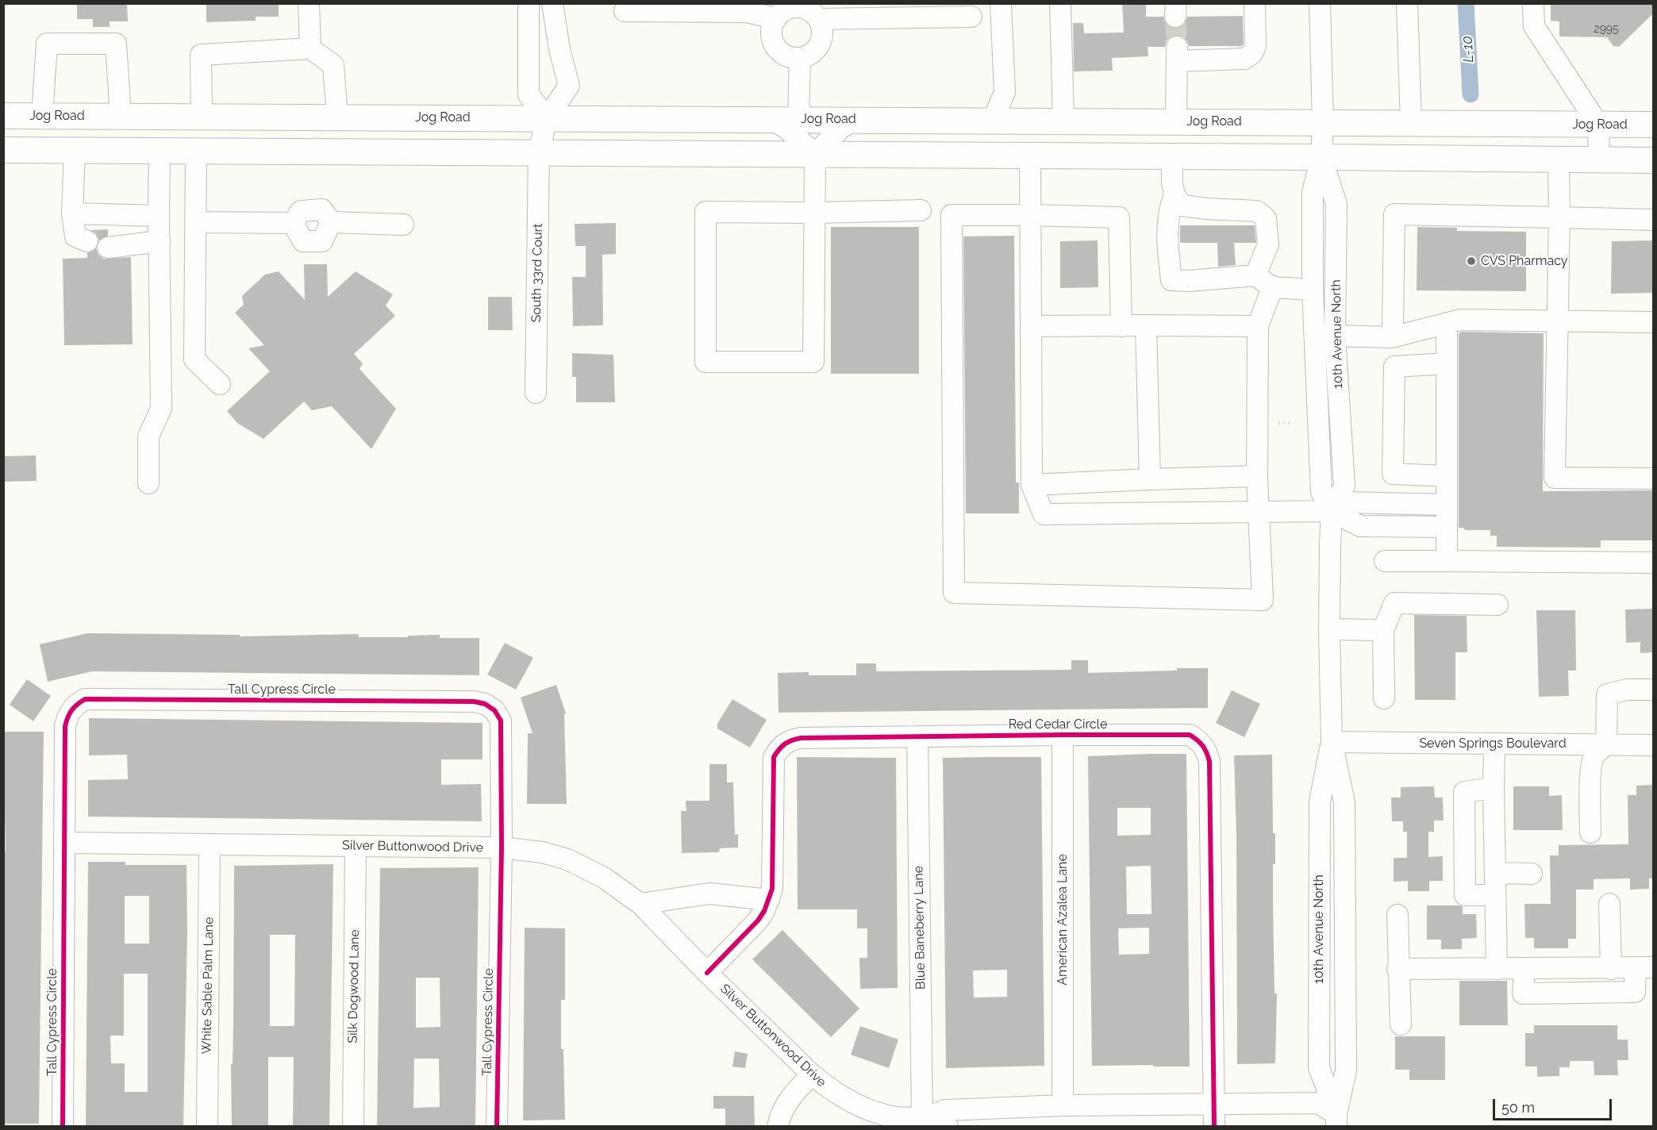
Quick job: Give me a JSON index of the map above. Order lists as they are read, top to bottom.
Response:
{
  "streets": {
    "main road": ["Jog Road"],
    "street": [
      "South 33rd Court",
      "10th Avenue North",
      "Tall Cypress Circle",
      "Red Cedar Circle",
      "Seven Springs Boulevard",
      "Silver Buttonwood Drive",
      "American Azalea Lane",
      "Blue Baneberry Lane",
      "White Sable Palm Lane",
      "Silk Dogwood Lane"
    ]
  },
  "crossings": [
    ["Jog Road", "South 33rd Court"],
    ["Jog Road", "10th Avenue North"],
    ["10th Avenue North", "Seven Springs Boulevard"],
    ["10th Avenue North", "Silver Buttonwood Drive"],
    ["Tall Cypress Circle", "Silver Buttonwood Drive"],
    ["Red Cedar Circle", "Silver Buttonwood Drive"],
    ["Red Cedar Circle", "American Azalea Lane"],
    ["Red Cedar Circle", "Blue Baneberry Lane"],
    ["Silver Buttonwood Drive", "American Azalea Lane"],
    ["Silver Buttonwood Drive", "Blue Baneberry Lane"],
    ["Silver Buttonwood Drive", "White Sable Palm Lane"],
    ["Silver Buttonwood Drive", "Silk Dogwood Lane"]
  ],
  "water": ["L-10"],
  "places": ["CVS Pharmacy"],
  "house_numbers": ["2995"],
  "scale_bar": "50 m"
}
